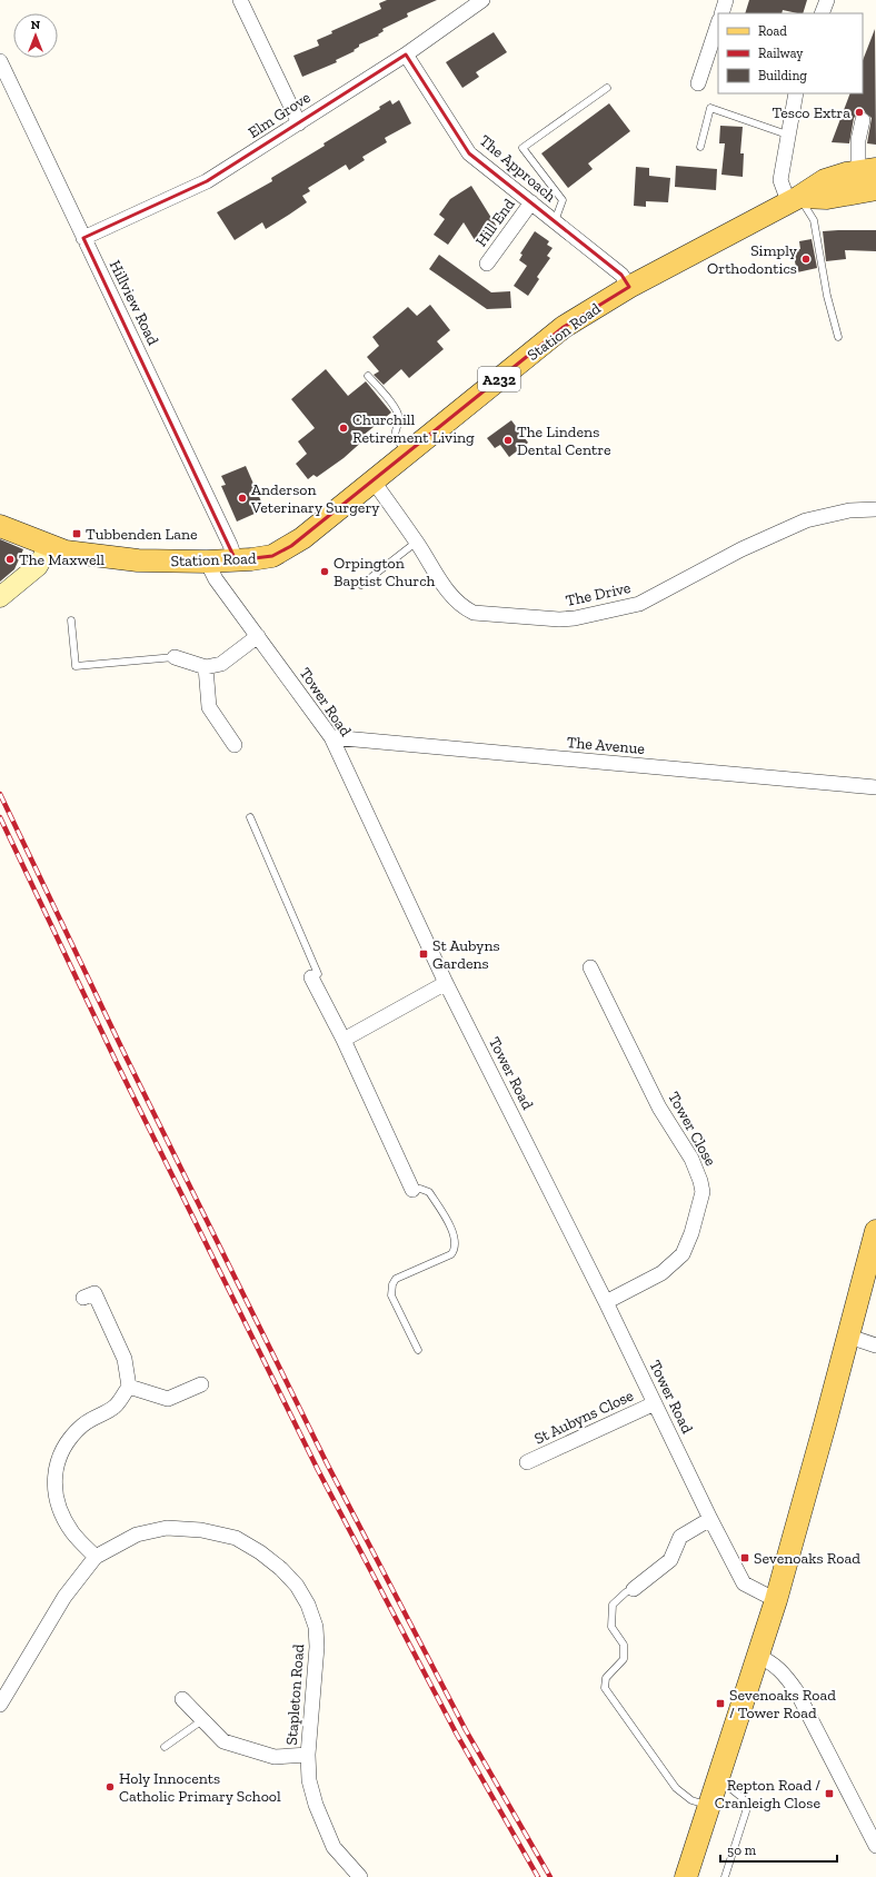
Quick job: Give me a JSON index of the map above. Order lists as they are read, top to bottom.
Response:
{
  "streets": {
    "main road": ["Station Road", "A232"],
    "street": [
      "Elm Grove",
      "The Approach",
      "Hill End",
      "Hillview Road",
      "The Drive",
      "Tower Road",
      "The Avenue",
      "Tower Close",
      "St Aubyns Close",
      "Stapleton Road"
    ]
  },
  "crossings": [
    ["Elm Grove", "The Approach"],
    ["Elm Grove", "Hillview Road"],
    ["The Approach", "Hill End"],
    ["The Approach", "Station Road"],
    ["Hillview Road", "Station Road"],
    ["Station Road", "The Drive"],
    ["Station Road", "Tower Road"],
    ["Tower Road", "The Avenue"],
    ["Tower Road", "Tower Close"],
    ["Tower Road", "St Aubyns Close"]
  ],
  "places": {
    "other": [
      "Tesco Extra",
      "Simply Orthodontics",
      "Churchill Retirement Living",
      "The Lindens Dental Centre",
      "Anderson Veterinary Surgery",
      "The Maxwell",
      "Orpington Baptist Church",
      "Holy Innocents Catholic Primary School"
    ],
    "transit": [
      "Tubbenden Lane",
      "St Aubyns Gardens",
      "Sevenoaks Road",
      "Sevenoaks Road / Tower Road",
      "Repton Road / Cranleigh Close"
    ]
  },
  "legend": ["Road", "Railway", "Building"],
  "scale_bar": "50 m",
  "north": "top"
}
